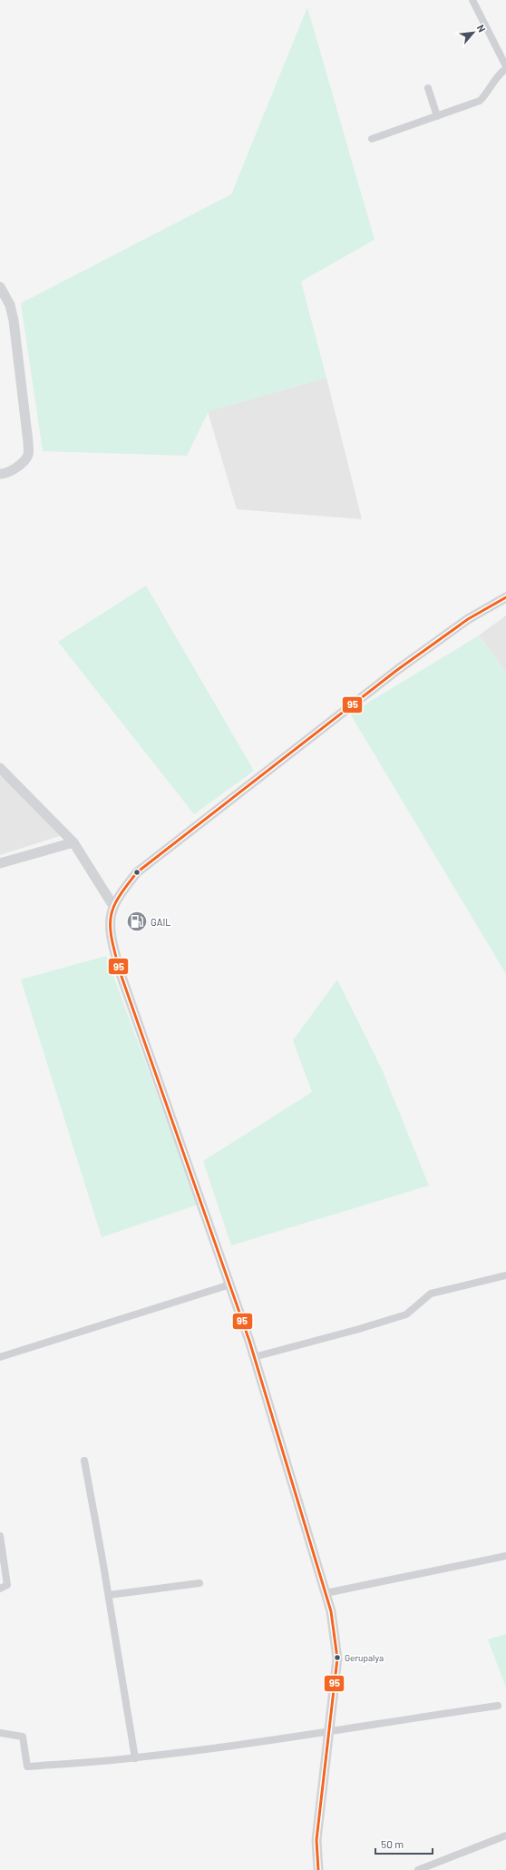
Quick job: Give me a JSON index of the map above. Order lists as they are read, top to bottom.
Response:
{
  "places": {
    "fuel station": ["GAIL"],
    "other": ["Gerupalya"]
  },
  "lines": ["transit line 95"],
  "scale_bar": "50 m",
  "north": "top right"
}
